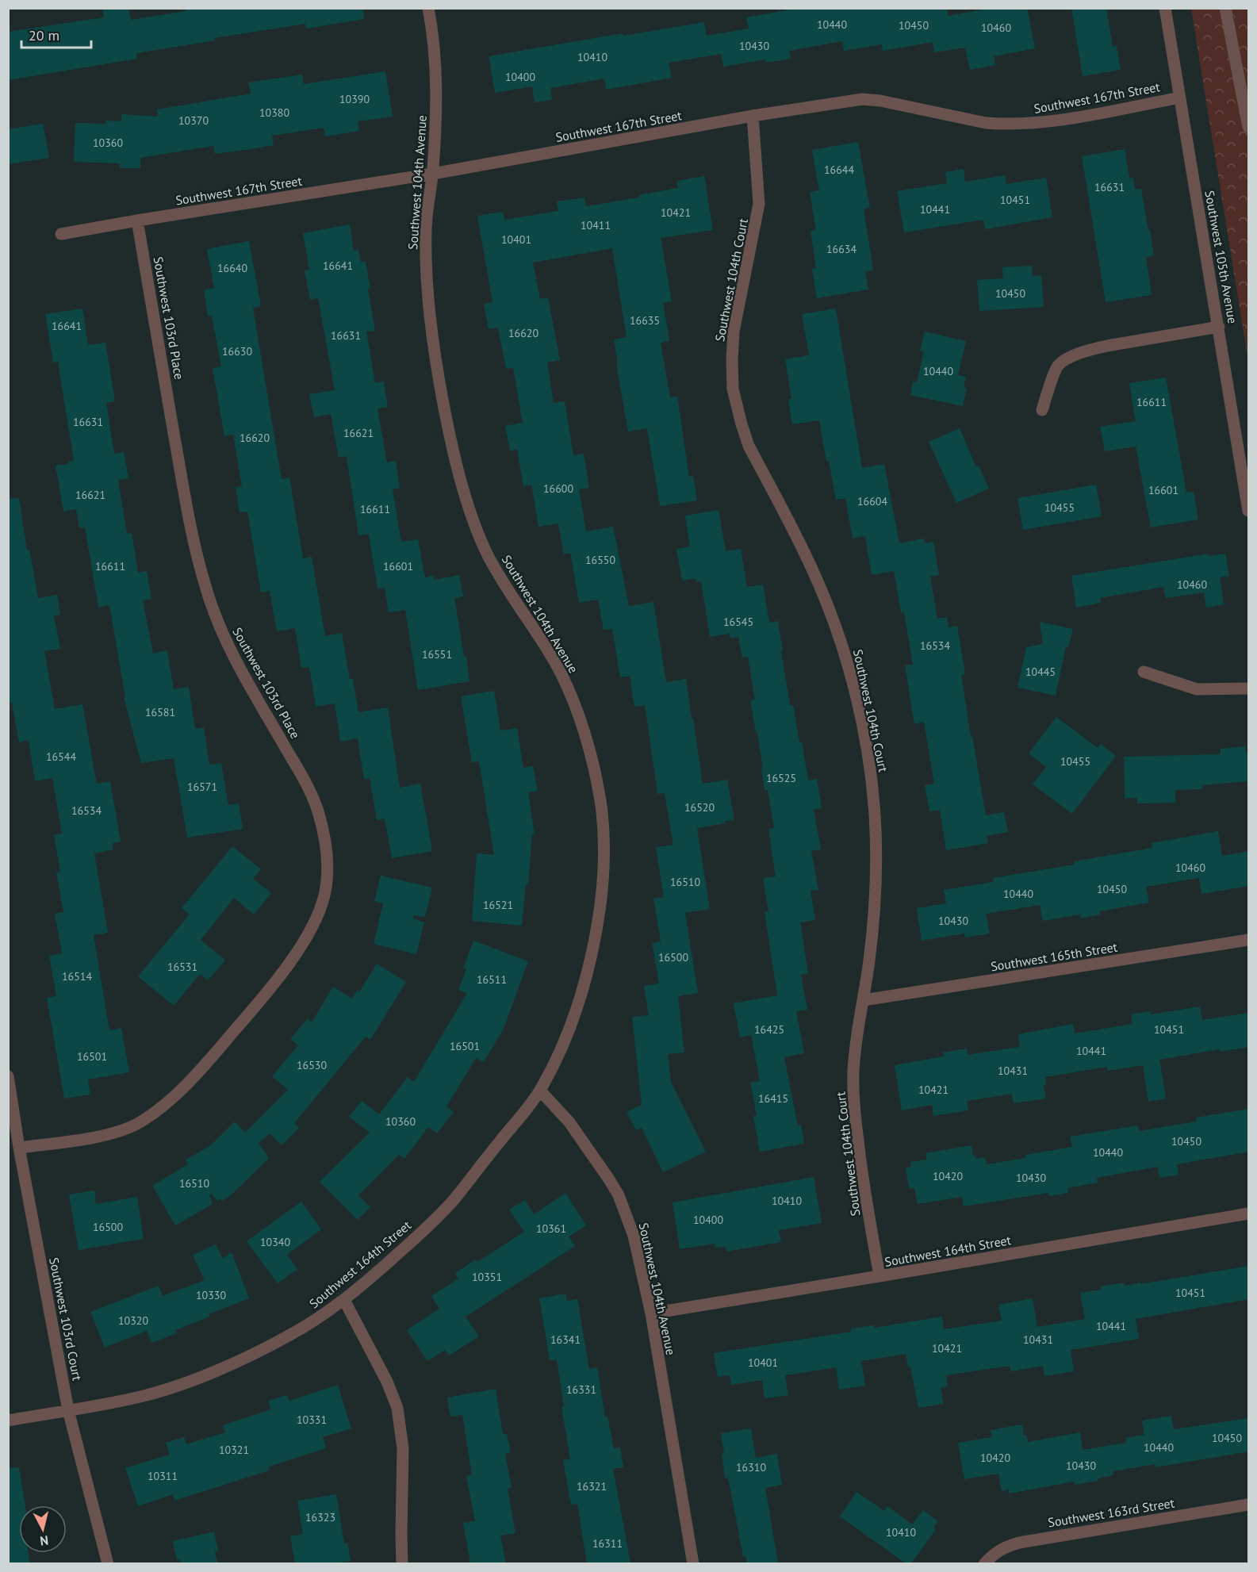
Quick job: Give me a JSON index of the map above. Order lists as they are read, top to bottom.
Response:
{
  "streets": {
    "street": [
      "Southwest 167th Street",
      "Southwest 104th Avenue",
      "Southwest 105th Avenue",
      "Southwest 104th Court",
      "Southwest 103rd Place",
      "Southwest 165th Street",
      "Southwest 164th Street",
      "Southwest 103rd Court",
      "Southwest 163rd Street"
    ]
  },
  "crossings": [
    ["Southwest 167th Street", "Southwest 104th Avenue"],
    ["Southwest 167th Street", "Southwest 105th Avenue"],
    ["Southwest 167th Street", "Southwest 104th Court"],
    ["Southwest 167th Street", "Southwest 103rd Place"],
    ["Southwest 104th Avenue", "Southwest 164th Street"],
    ["Southwest 104th Court", "Southwest 165th Street"],
    ["Southwest 104th Court", "Southwest 164th Street"],
    ["Southwest 103rd Place", "Southwest 103rd Court"],
    ["Southwest 164th Street", "Southwest 103rd Court"]
  ],
  "house_numbers": [
    "10440",
    "10450",
    "10460",
    "10430",
    "10410",
    "10400",
    "10390",
    "10380",
    "10370",
    "10360",
    "16644",
    "16631",
    "10451",
    "10441",
    "10421",
    "10411",
    "10401",
    "16634",
    "16641",
    "16640",
    "10450",
    "16635",
    "16641",
    "16620",
    "16631",
    "16630",
    "10440",
    "16611",
    "16631",
    "16621",
    "16620",
    "16600",
    "16601",
    "16621",
    "16604",
    "10455",
    "16611",
    "16550",
    "16611",
    "16601",
    "10460",
    "16545",
    "16534",
    "16551",
    "10445",
    "16581",
    "16544",
    "10455",
    "16525",
    "16571",
    "16520",
    "16534",
    "10460",
    "16510",
    "10450",
    "10440",
    "16521",
    "10430",
    "16500",
    "16531",
    "16514",
    "16511",
    "16425",
    "10451",
    "16501",
    "10441",
    "16501",
    "16530",
    "10431",
    "10421",
    "16415",
    "10360",
    "10450",
    "10440",
    "10420",
    "10430",
    "16510",
    "10410",
    "10400",
    "16500",
    "10361",
    "10340",
    "10351",
    "10451",
    "10330",
    "10320",
    "10441",
    "16341",
    "10431",
    "10421",
    "10401",
    "16331",
    "10331",
    "10450",
    "10440",
    "10321",
    "10420",
    "10430",
    "16310",
    "10311",
    "16321",
    "16323",
    "10410",
    "16311"
  ],
  "scale_bar": "20 m",
  "north": "bottom"
}
